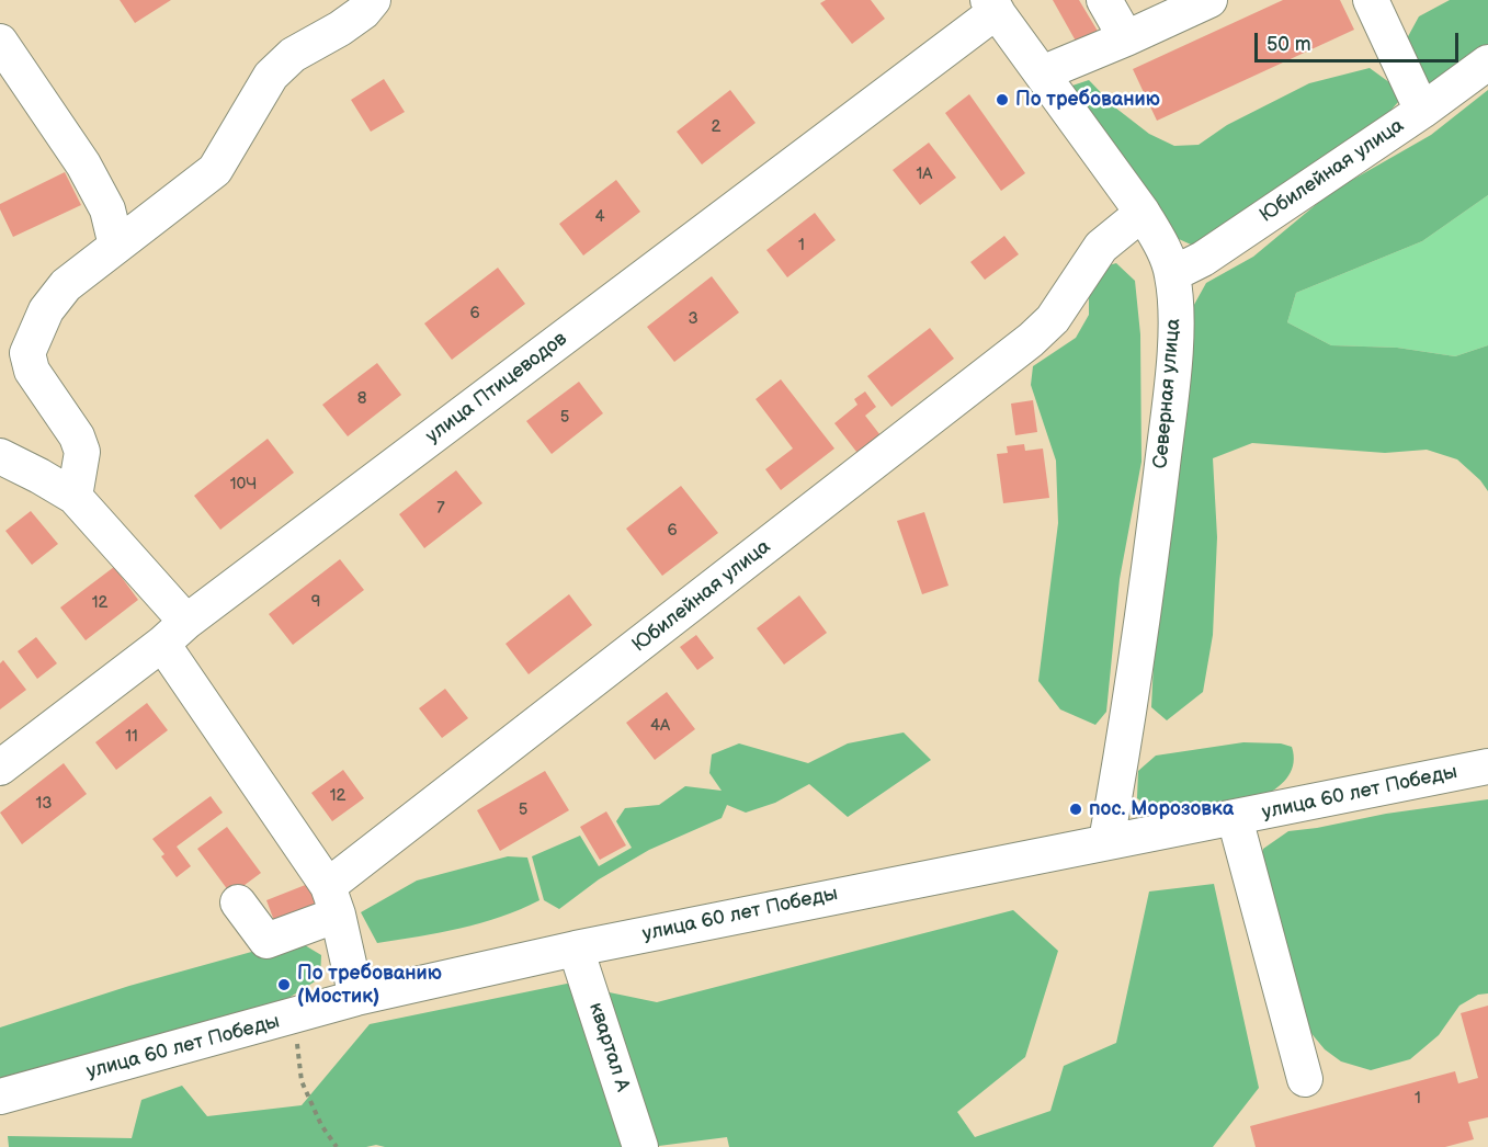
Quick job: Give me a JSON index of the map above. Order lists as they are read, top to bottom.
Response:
{
  "streets": {
    "street": [
      "Юбилейная улица",
      "улица Птицеводов",
      "Северная улица",
      "улица 60 лет Победы",
      "квартал А"
    ]
  },
  "crossings": [
    ["Юбилейная улица", "Северная улица"],
    ["улица Птицеводов", "Северная улица"],
    ["Северная улица", "улица 60 лет Победы"],
    ["улица 60 лет Победы", "квартал А"]
  ],
  "places": ["По требованию", "пос. Морозовка", "По требованию (Мостик)"],
  "house_numbers": [
    "2",
    "1А",
    "4",
    "1",
    "6",
    "3",
    "8",
    "5",
    "10Ч",
    "7",
    "6",
    "9",
    "12",
    "4А",
    "11",
    "12",
    "13",
    "5",
    "1"
  ],
  "scale_bar": "50 m"
}
